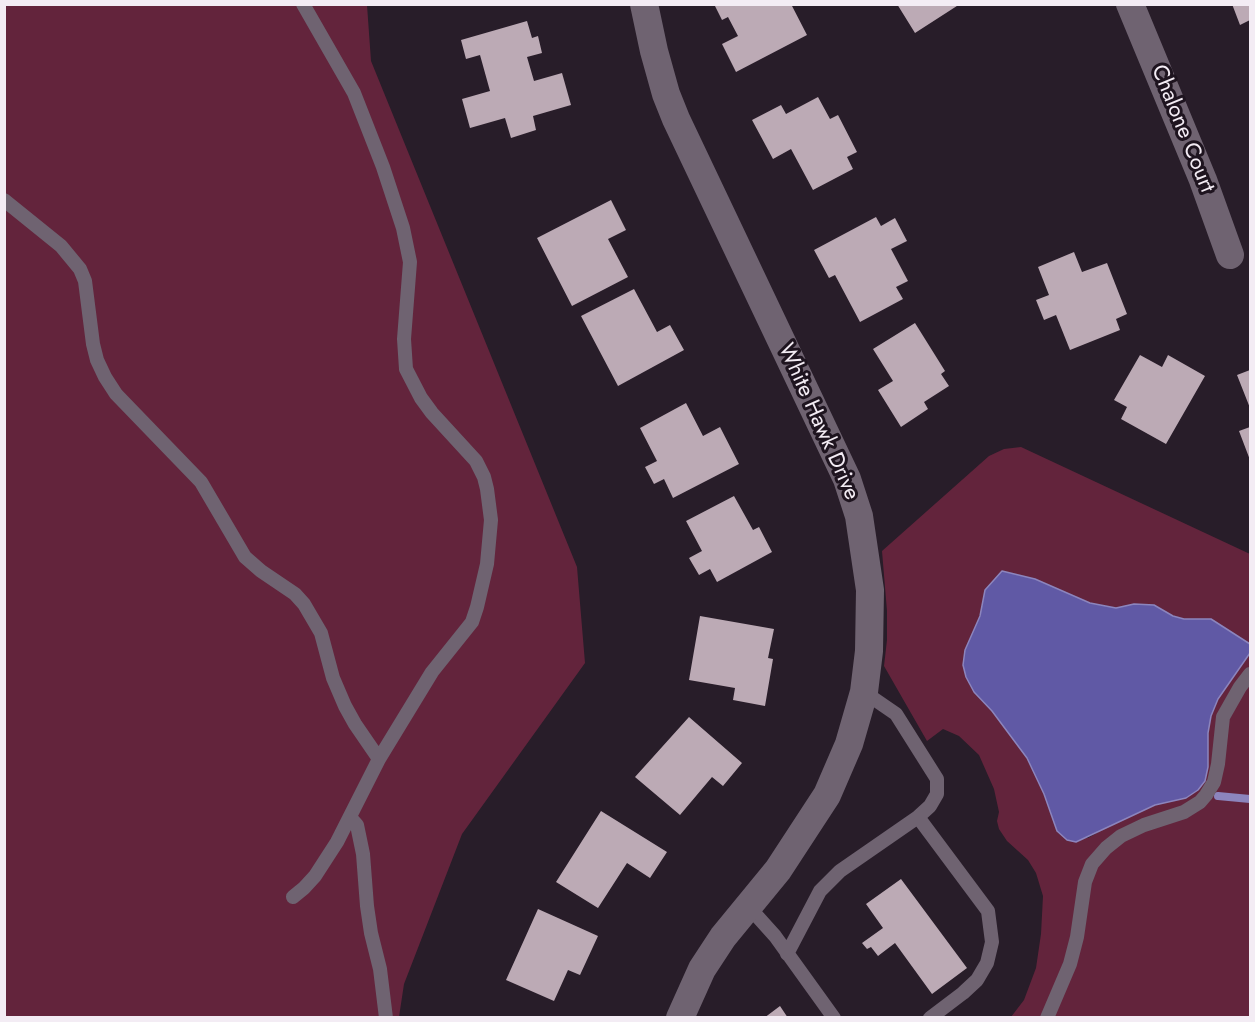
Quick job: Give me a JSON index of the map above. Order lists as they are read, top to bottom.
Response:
{
  "streets": {
    "street": ["Chalone Court", "White Hawk Drive"]
  }
}
